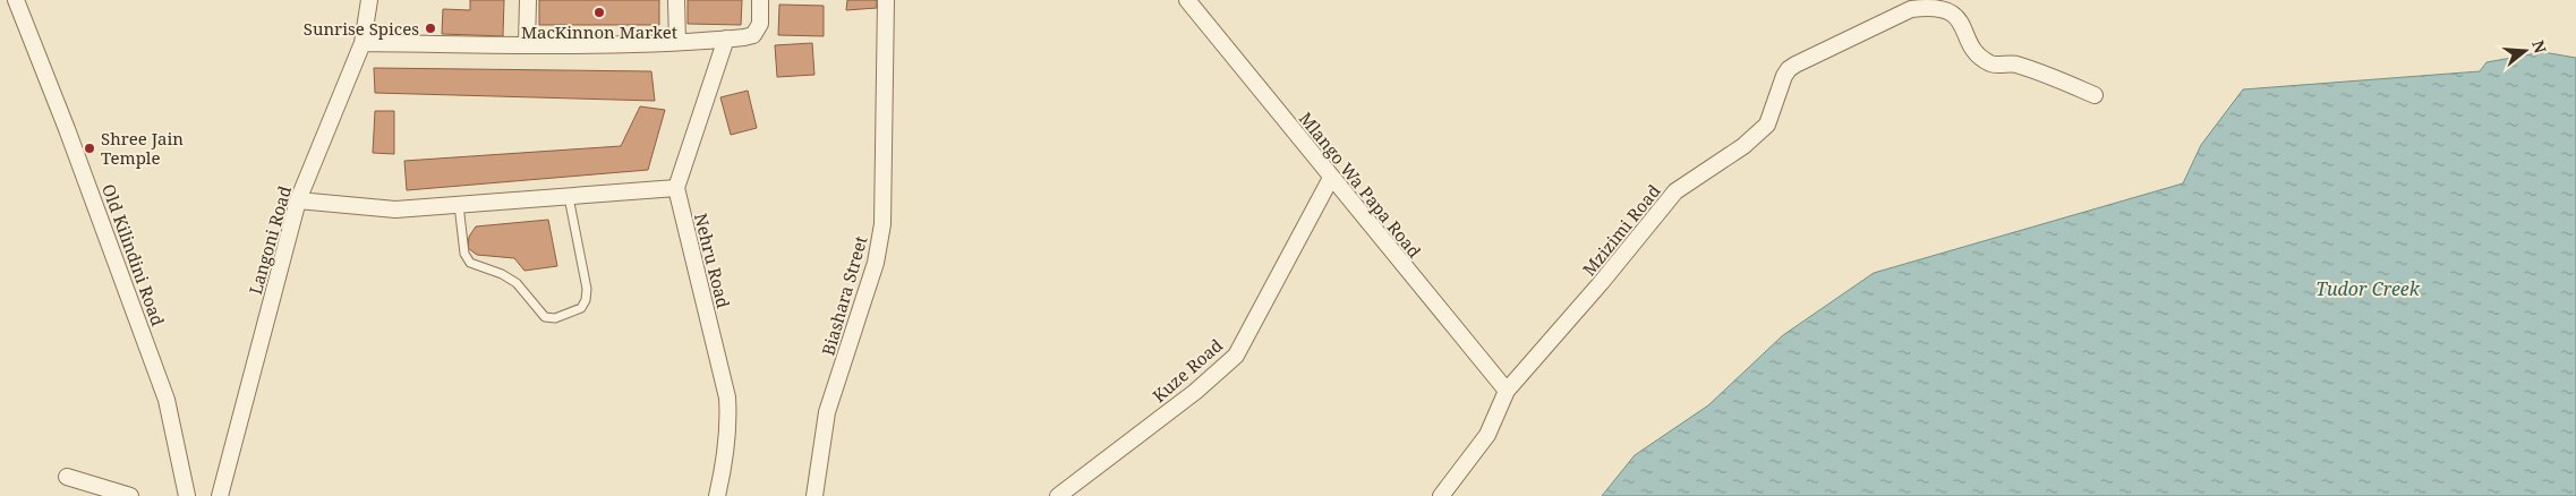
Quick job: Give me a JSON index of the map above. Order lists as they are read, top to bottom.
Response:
{
  "streets": {
    "street": [
      "Mlango Wa Papa Road",
      "Mzizimi Road",
      "Langoni Road",
      "Old Kilindini Road",
      "Nehru Road",
      "Biashara Street",
      "Kuze Road"
    ]
  },
  "crossings": [
    ["Mlango Wa Papa Road", "Mzizimi Road"],
    ["Mlango Wa Papa Road", "Kuze Road"]
  ],
  "water": ["Tudor Creek"],
  "places": ["MacKinnon Market", "Sunrise Spices", "Shree Jain Temple"],
  "north": "right"
}
